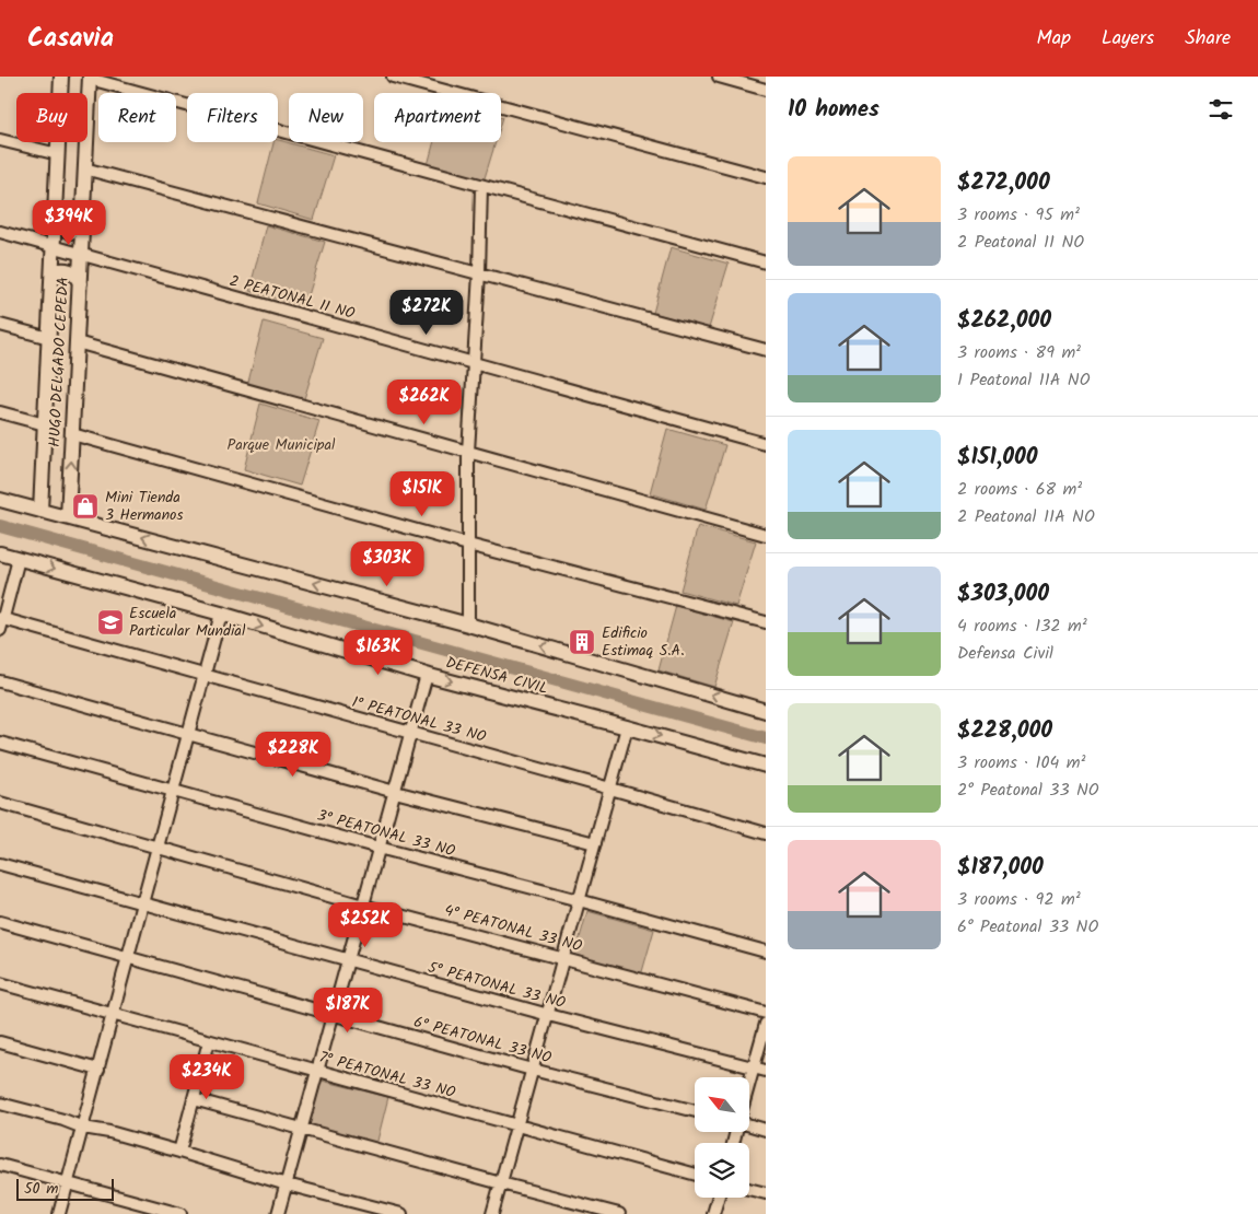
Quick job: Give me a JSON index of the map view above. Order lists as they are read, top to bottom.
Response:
{
  "streets": {
    "street": [
      "2 PEATONAL 11 NO",
      "HUGO DELGADO CEPEDA",
      "DEFENSA CIVIL",
      "1° PEATONAL 33 NO",
      "3° PEATONAL 33 NO",
      "4° PEATONAL 33 NO",
      "5° PEATONAL 33 NO",
      "6° PEATONAL 33 NO",
      "7° PEATONAL 33 NO"
    ]
  },
  "crossings": [
    ["2 PEATONAL 11 NO", "HUGO DELGADO CEPEDA"]
  ],
  "parks": ["Parque Municipal"],
  "places": {
    "shop": ["Mini Tienda 3 Hermanos"],
    "school or university": ["Escuela Particular Mundial"],
    "building": ["Edificio Estimaq S.A."]
  },
  "scale_bar": "50 m",
  "north": "top left",
  "page": {
    "header": "Casavia",
    "nav": ["Map", "Layers", "Share"],
    "heading": "10 homes",
    "chip": [
      "Buy",
      "Rent",
      "Filters",
      "New",
      "Apartment"
    ],
    "list": [
      {
        "name": "$272,000",
        "note": "3 rooms · 95 m² · 2 Peatonal 11 NO"
      },
      {
        "name": "$262,000",
        "note": "3 rooms · 89 m² · 1 Peatonal 11A NO"
      },
      {
        "name": "$151,000",
        "note": "2 rooms · 68 m² · 2 Peatonal 11A NO"
      },
      {
        "name": "$303,000",
        "note": "4 rooms · 132 m² · Defensa Civil"
      },
      {
        "name": "$228,000",
        "note": "3 rooms · 104 m² · 2° Peatonal 33 NO"
      },
      {
        "name": "$187,000",
        "note": "3 rooms · 92 m² · 6° Peatonal 33 NO"
      }
    ],
    "price": [
      "$394K",
      "$272K",
      "$262K",
      "$151K",
      "$303K",
      "$163K",
      "$228K",
      "$252K",
      "$187K",
      "$234K"
    ],
    "scale": "50 m"
  }
}
